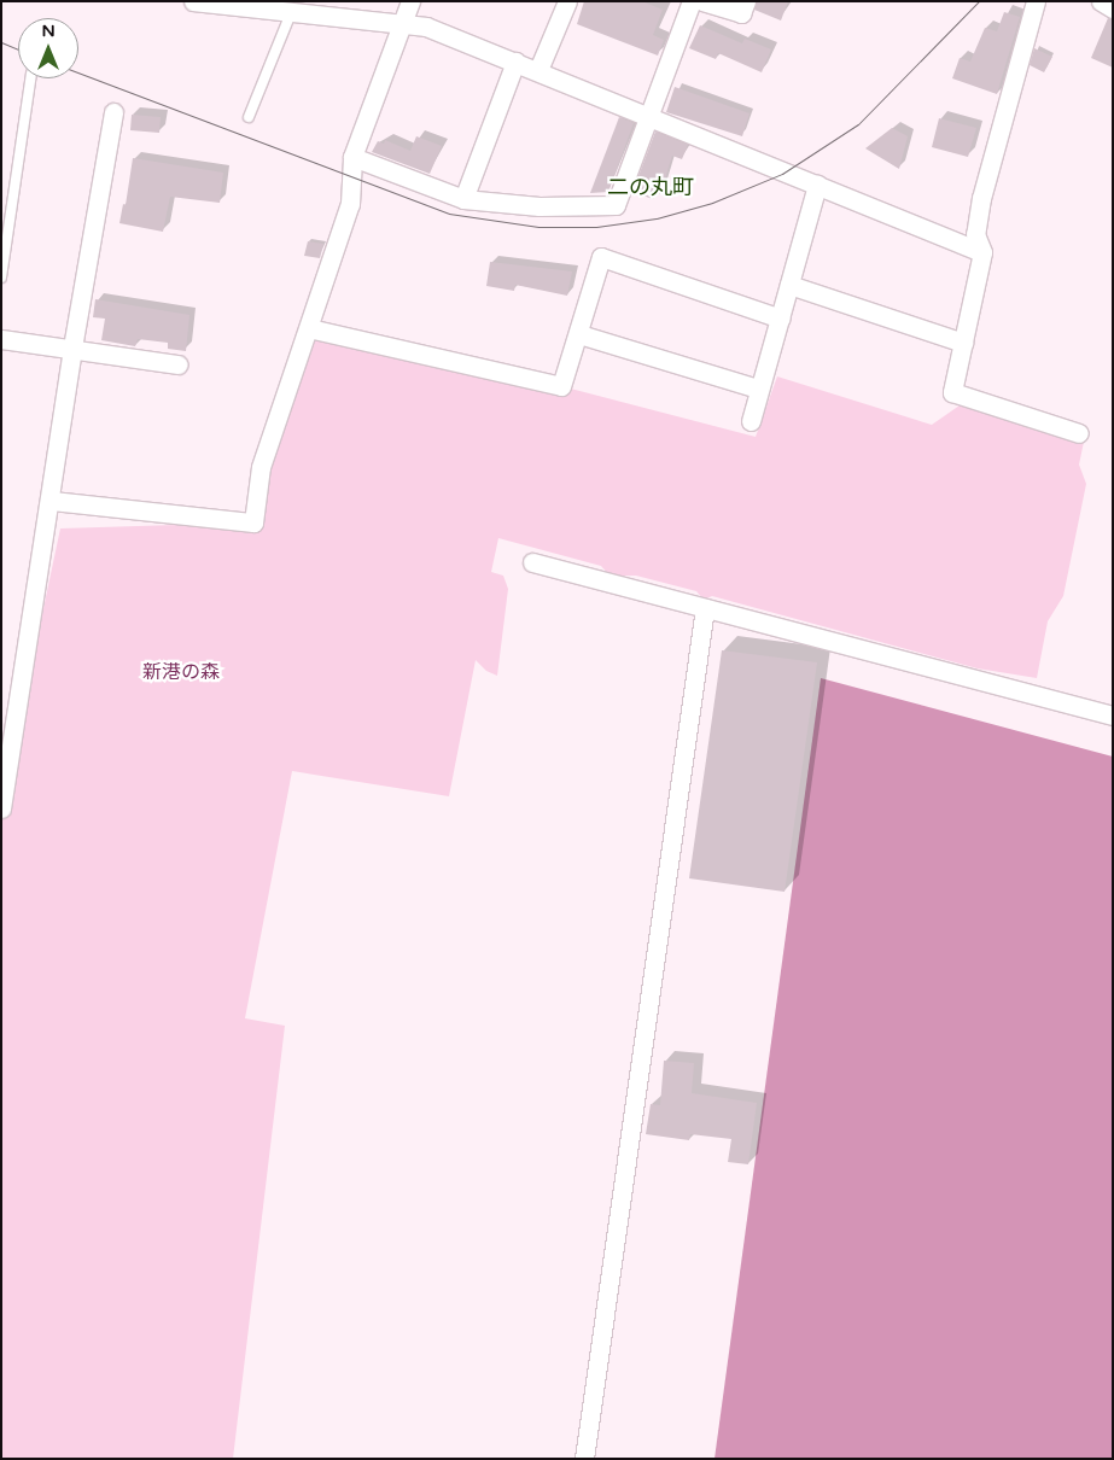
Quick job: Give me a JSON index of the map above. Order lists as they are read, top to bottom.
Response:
{
  "districts": ["二の丸町"],
  "parks": ["新港の森"],
  "north": "top"
}
